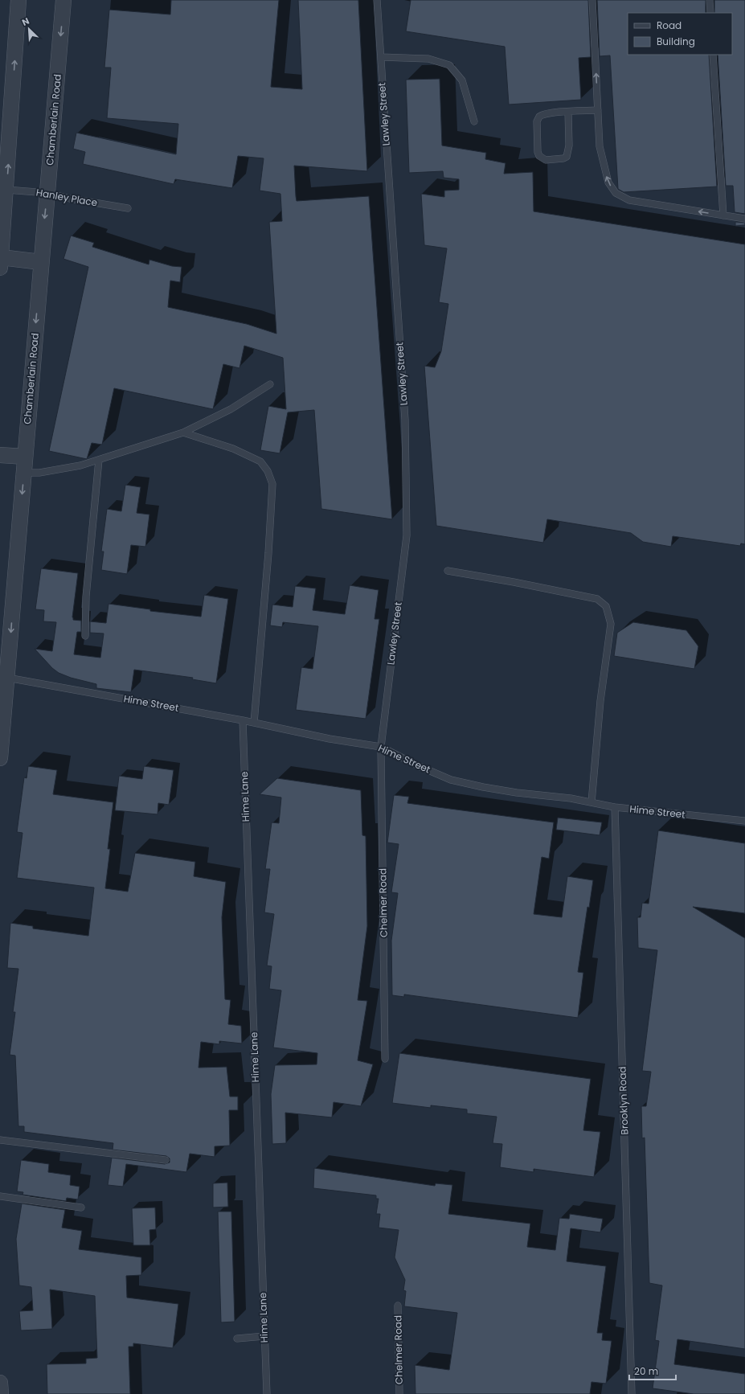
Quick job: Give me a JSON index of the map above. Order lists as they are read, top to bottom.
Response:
{
  "streets": {
    "street": ["Chamberlain Road"],
    "lane": [
      "Lawley Street",
      "Hanley Place",
      "Hime Street",
      "Hime Lane",
      "Chelmer Road",
      "Brooklyn Road"
    ]
  },
  "crossings": [
    ["Lawley Street", "Hime Street"],
    ["Lawley Street", "Chelmer Road"],
    ["Chamberlain Road", "Hanley Place"],
    ["Chamberlain Road", "Hime Street"],
    ["Hime Street", "Hime Lane"],
    ["Hime Street", "Chelmer Road"],
    ["Hime Street", "Brooklyn Road"]
  ],
  "legend": ["Road", "Building"],
  "scale_bar": "20 m",
  "north": "top left"
}
